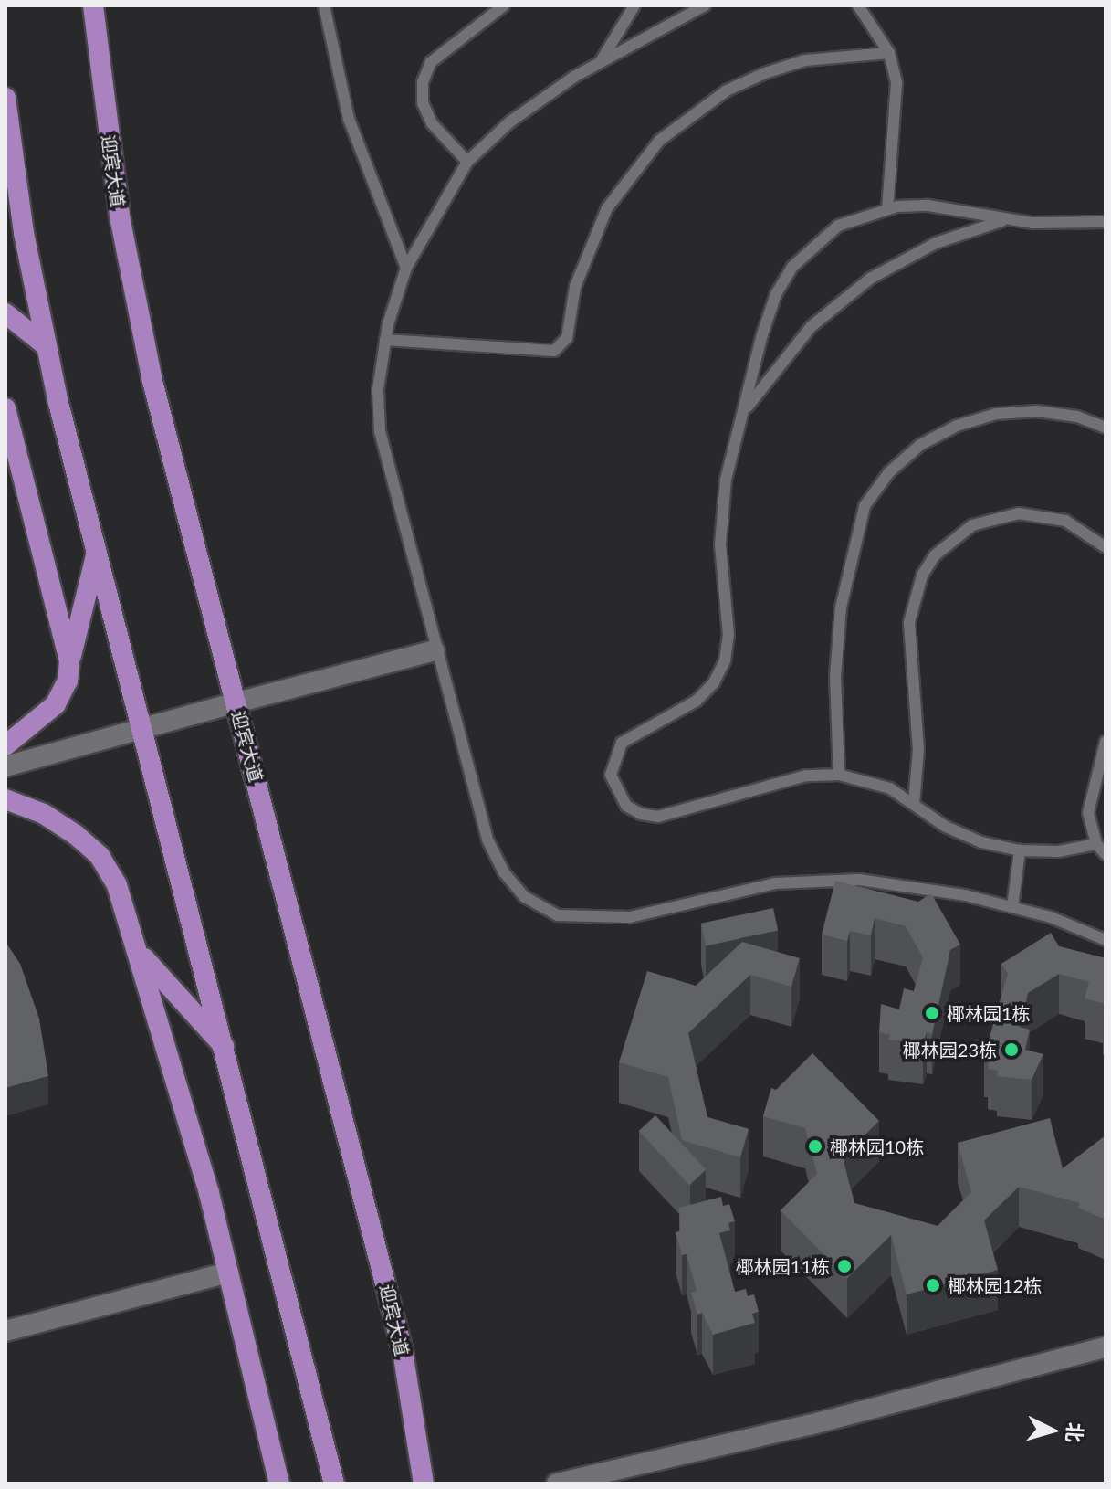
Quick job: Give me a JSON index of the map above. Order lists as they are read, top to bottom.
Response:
{
  "streets": {
    "main road": ["迎宾大道"]
  },
  "places": [
    "椰林园1栋",
    "椰林园23栋",
    "椰林园10栋",
    "椰林园11栋",
    "椰林园12栋"
  ],
  "north": "right"
}
